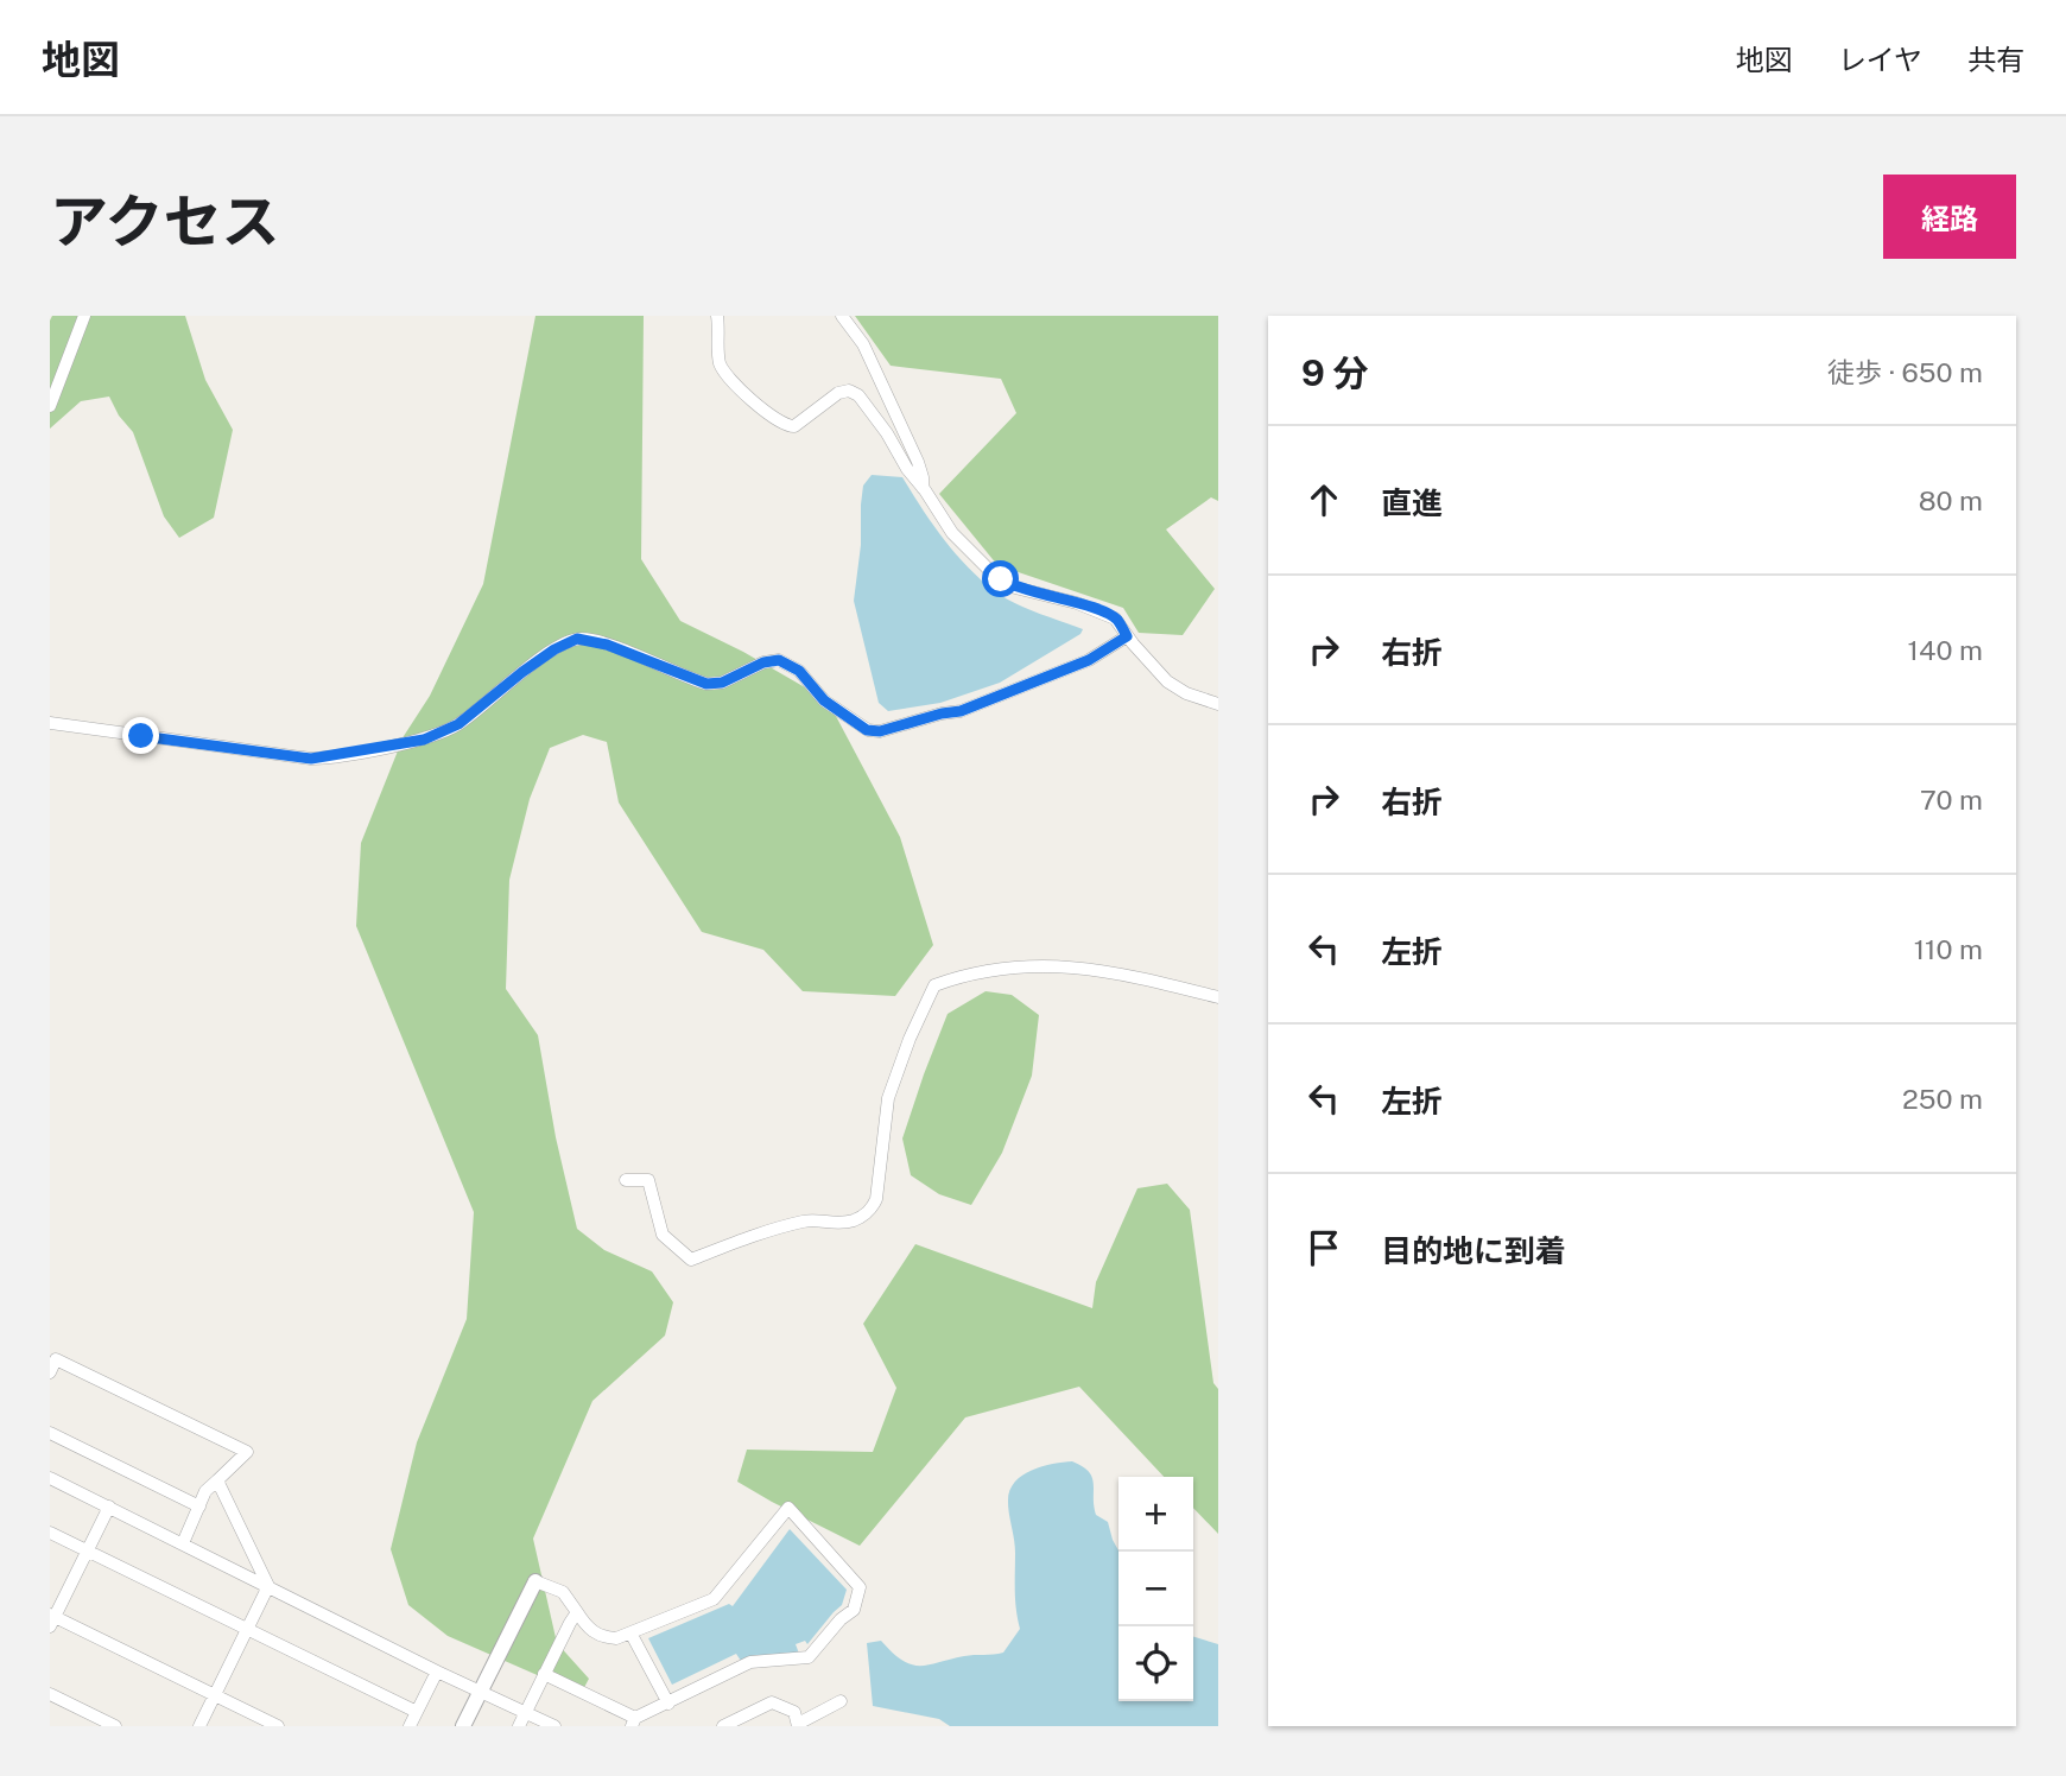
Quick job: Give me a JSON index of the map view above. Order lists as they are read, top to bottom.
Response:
{
  "page": {
    "header": "地図",
    "nav": ["地図", "レイヤ", "共有"],
    "title": "アクセス",
    "buttons": "経路",
    "heading": ["9 分", "徒歩 · 650 m"],
    "list": [
      ["直進", "80 m"],
      ["右折", "140 m"],
      ["右折", "70 m"],
      ["左折", "110 m"],
      ["左折", "250 m"],
      "目的地に到着"
    ],
    "map_buttons": ["+", "−"]
  }
}
